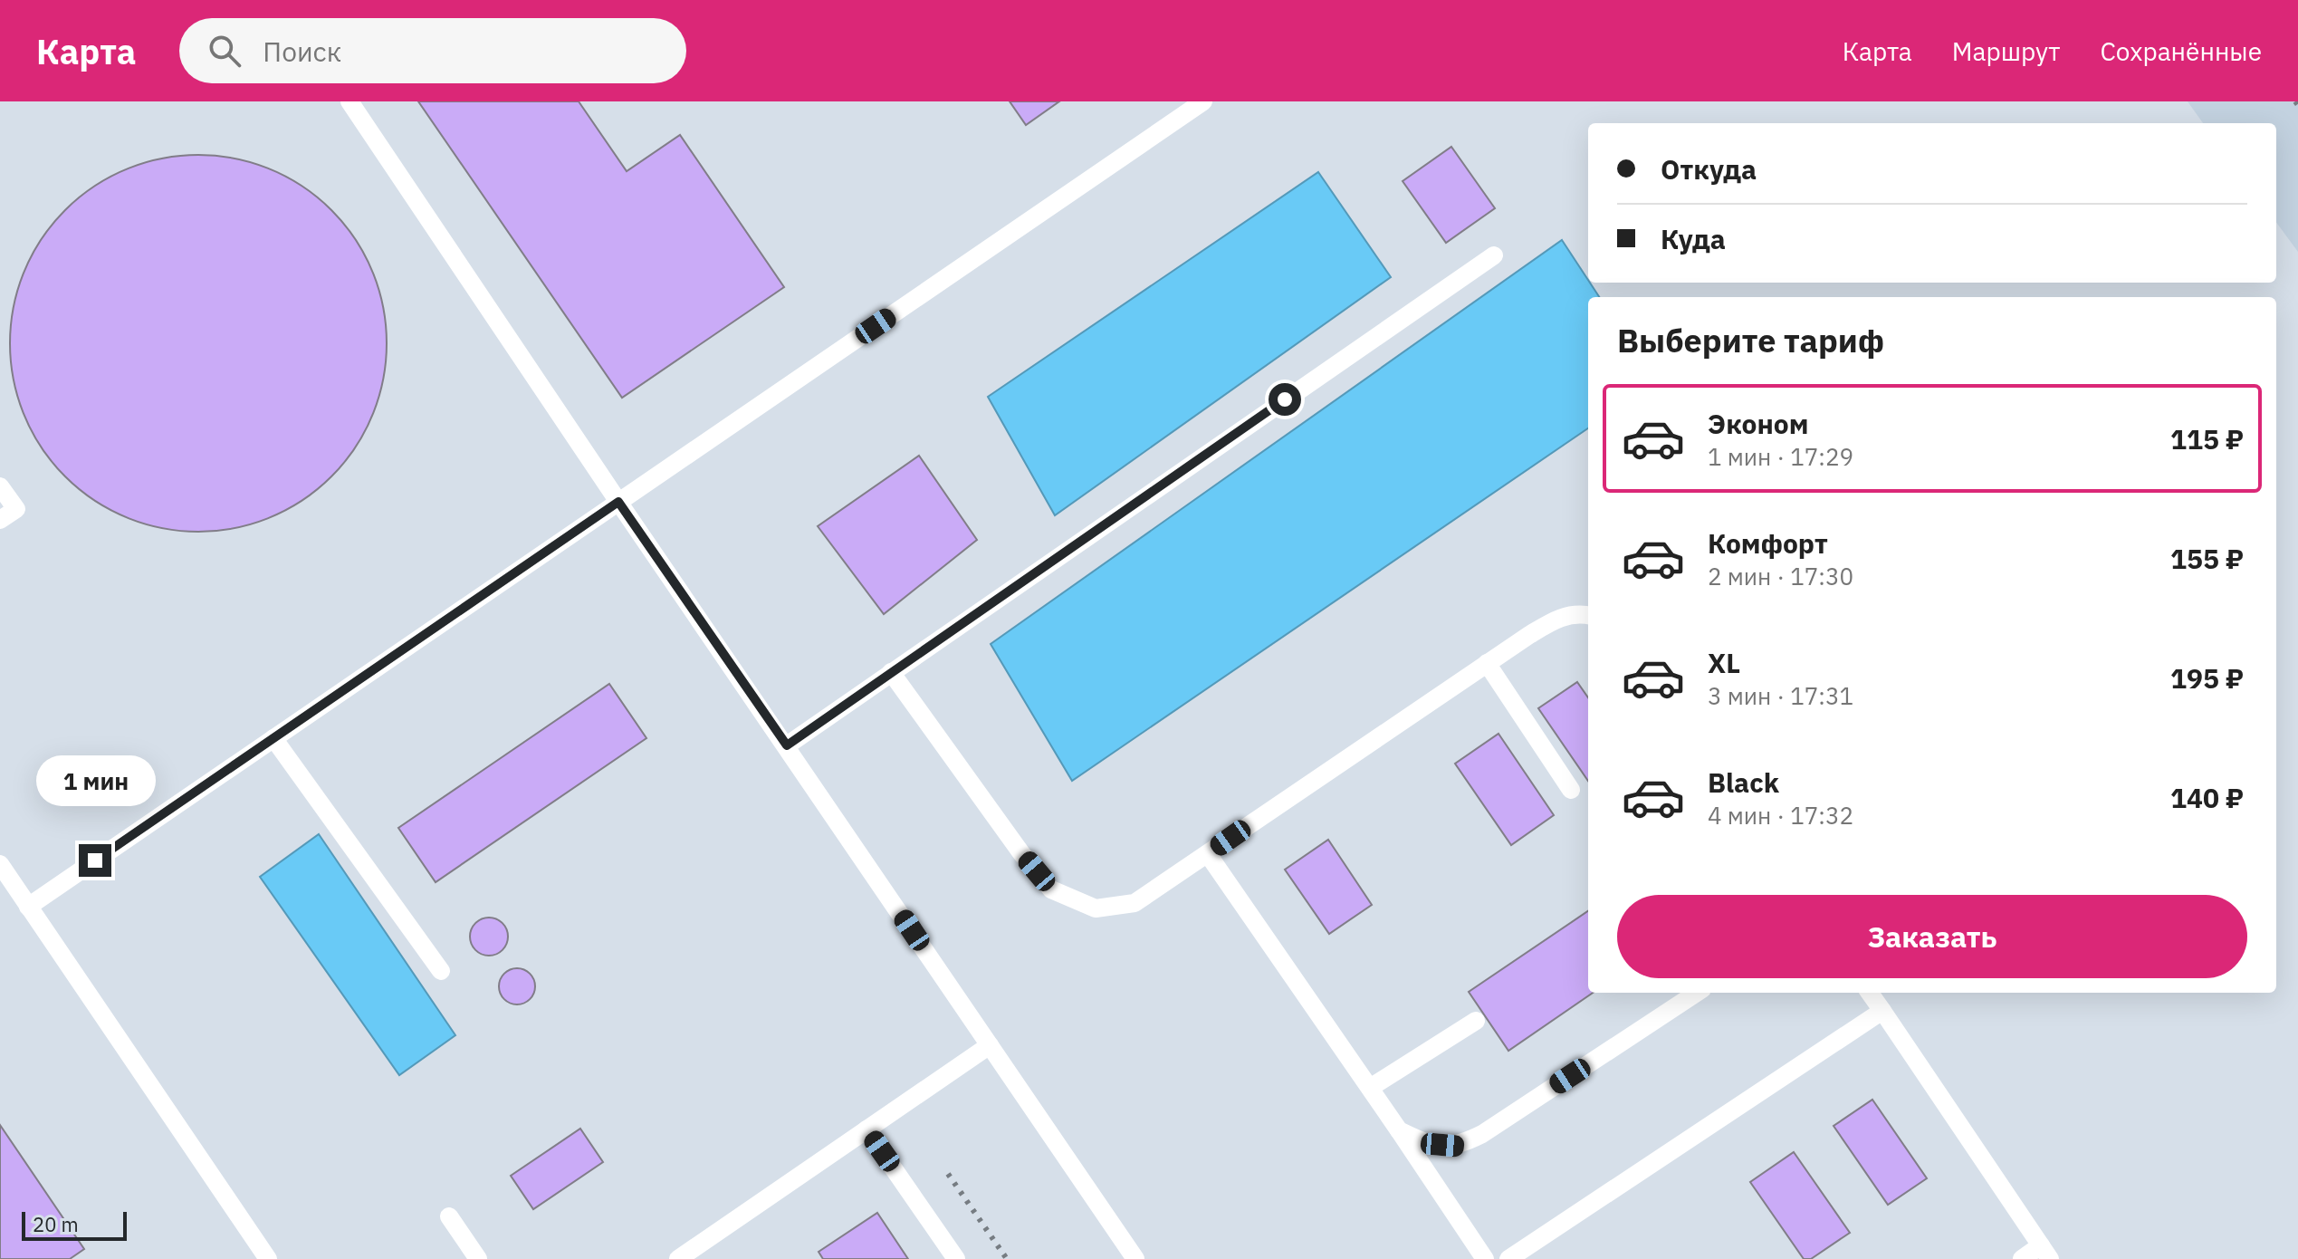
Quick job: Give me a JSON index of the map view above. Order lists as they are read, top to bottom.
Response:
{
  "scale_bar": "20 m",
  "page": {
    "header": "Карта",
    "search": "Поиск",
    "nav": ["Карта", "Маршрут", "Сохранённые"],
    "banner": ["Откуда", "Куда"],
    "heading": "Выберите тариф",
    "list": [
      {
        "name": "Эконом",
        "note": "1 мин · 17:29",
        "value": "115 ₽"
      },
      {
        "name": "Комфорт",
        "note": "2 мин · 17:30",
        "value": "155 ₽"
      },
      {
        "name": "XL",
        "note": "3 мин · 17:31",
        "value": "195 ₽"
      },
      {
        "name": "Black",
        "note": "4 мин · 17:32",
        "value": "140 ₽"
      }
    ],
    "bubble": "1 мин",
    "buttons": "Заказать",
    "scale": "20 m"
  }
}
